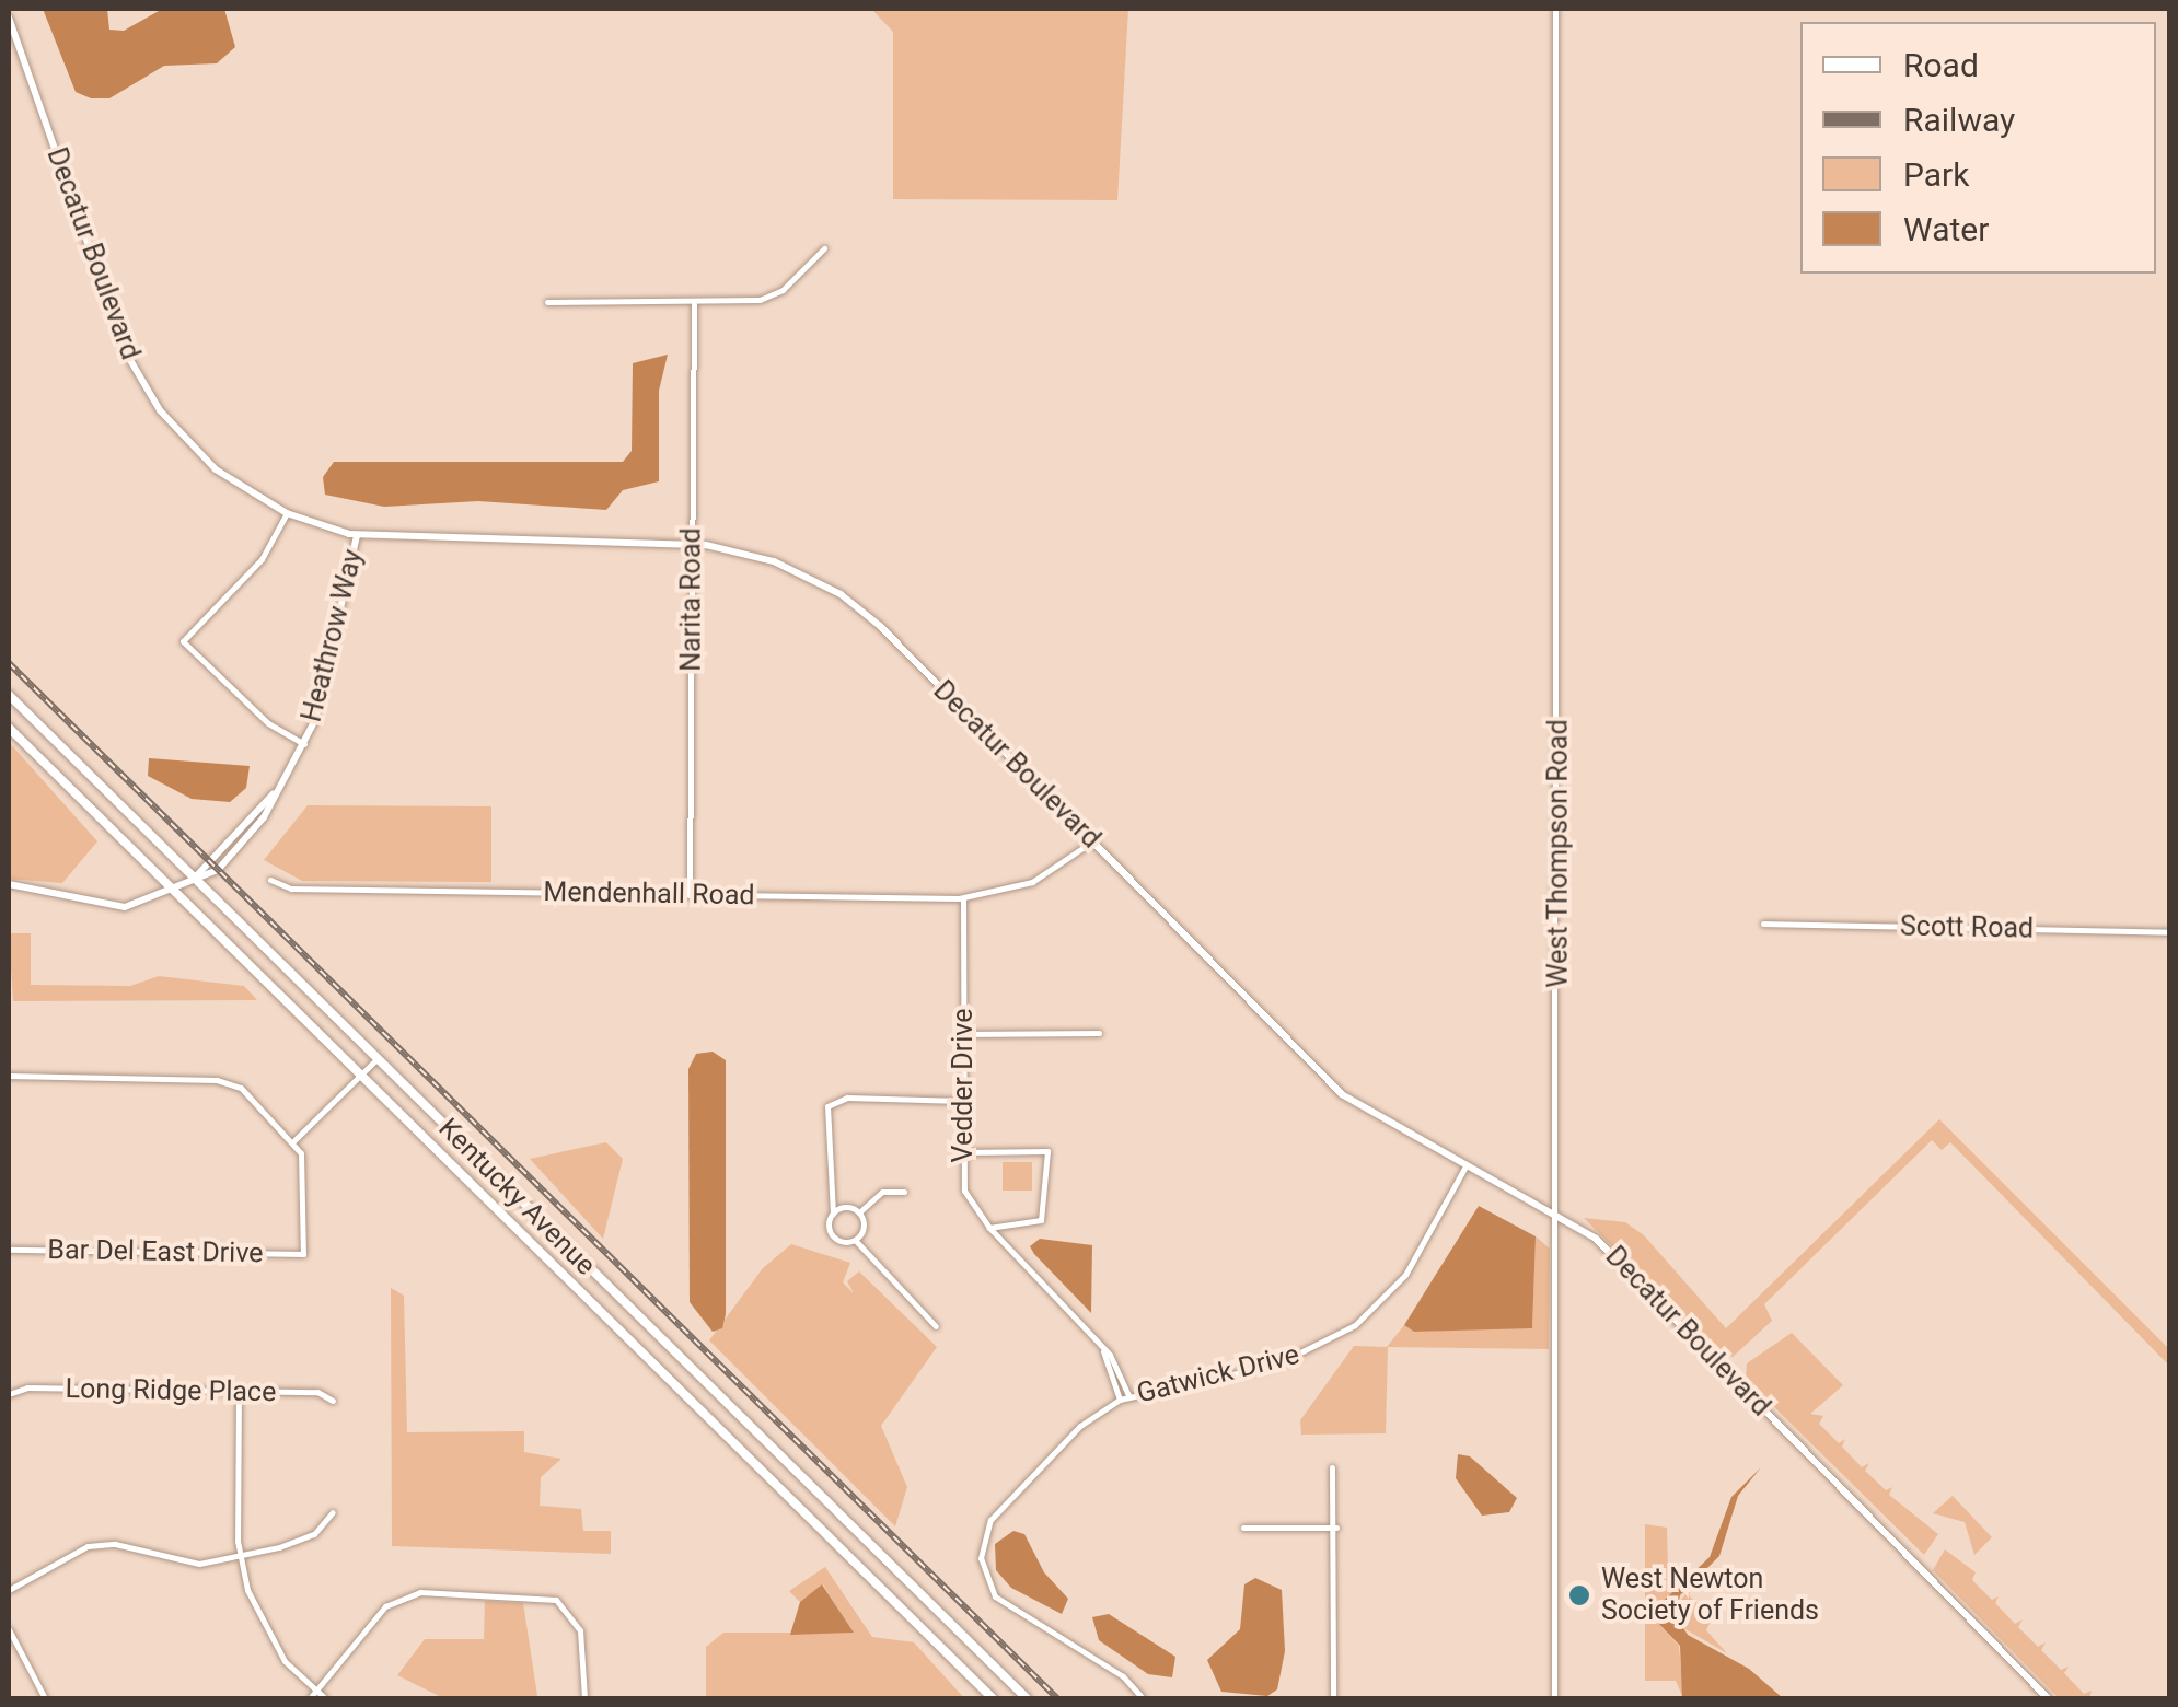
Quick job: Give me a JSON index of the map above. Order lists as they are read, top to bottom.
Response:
{
  "streets": {
    "main road": ["Kentucky Avenue"],
    "street": [
      "Decatur Boulevard",
      "Narita Road",
      "Heathrow Way",
      "West Thompson Road",
      "Mendenhall Road",
      "Scott Road",
      "Vedder Drive",
      "Bar Del East Drive",
      "Gatwick Drive",
      "Long Ridge Place"
    ]
  },
  "crossings": [
    ["Decatur Boulevard", "Narita Road"],
    ["Decatur Boulevard", "Heathrow Way"],
    ["Decatur Boulevard", "West Thompson Road"],
    ["Decatur Boulevard", "Mendenhall Road"],
    ["Decatur Boulevard", "Gatwick Drive"],
    ["Narita Road", "Mendenhall Road"],
    ["Heathrow Way", "Kentucky Avenue"],
    ["Mendenhall Road", "Vedder Drive"],
    ["Vedder Drive", "Gatwick Drive"]
  ],
  "places": ["West Newton Society of Friends"],
  "legend": [
    "Road",
    "Railway",
    "Park",
    "Water"
  ]
}
